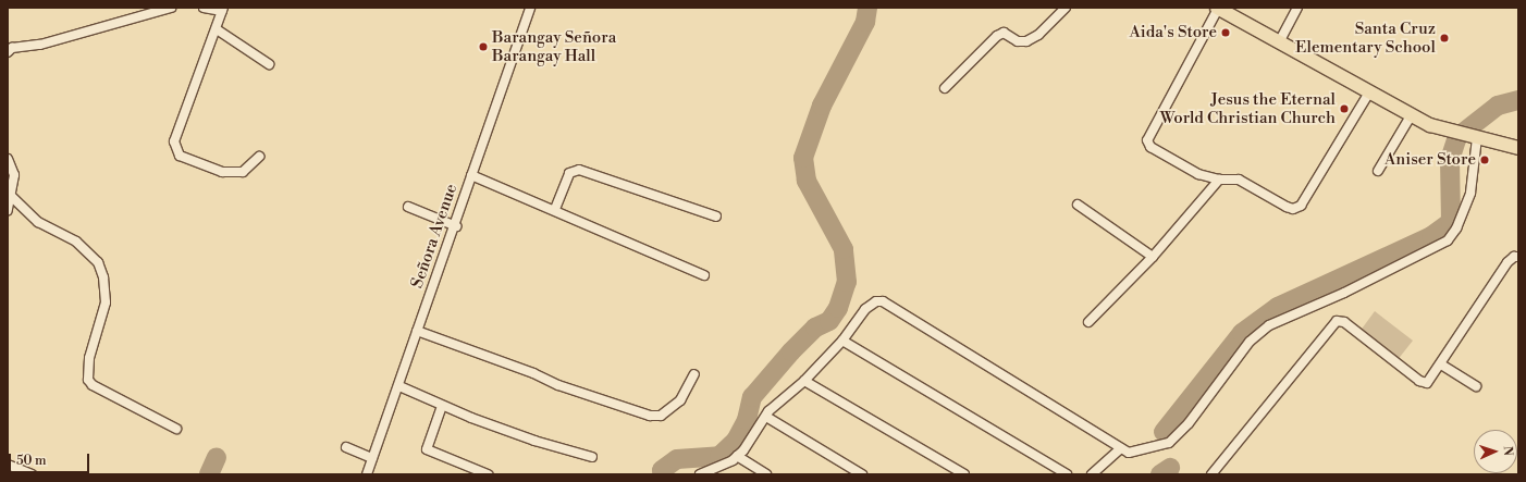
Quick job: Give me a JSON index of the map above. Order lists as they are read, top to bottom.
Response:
{
  "streets": {
    "street": ["Señora Avenue"]
  },
  "places": [
    "Aida's Store",
    "Santa Cruz Elementary School",
    "Barangay Señora Barangay Hall",
    "Jesus the Eternal World Christian Church",
    "Aniser Store"
  ],
  "scale_bar": "50 m",
  "north": "right"
}
